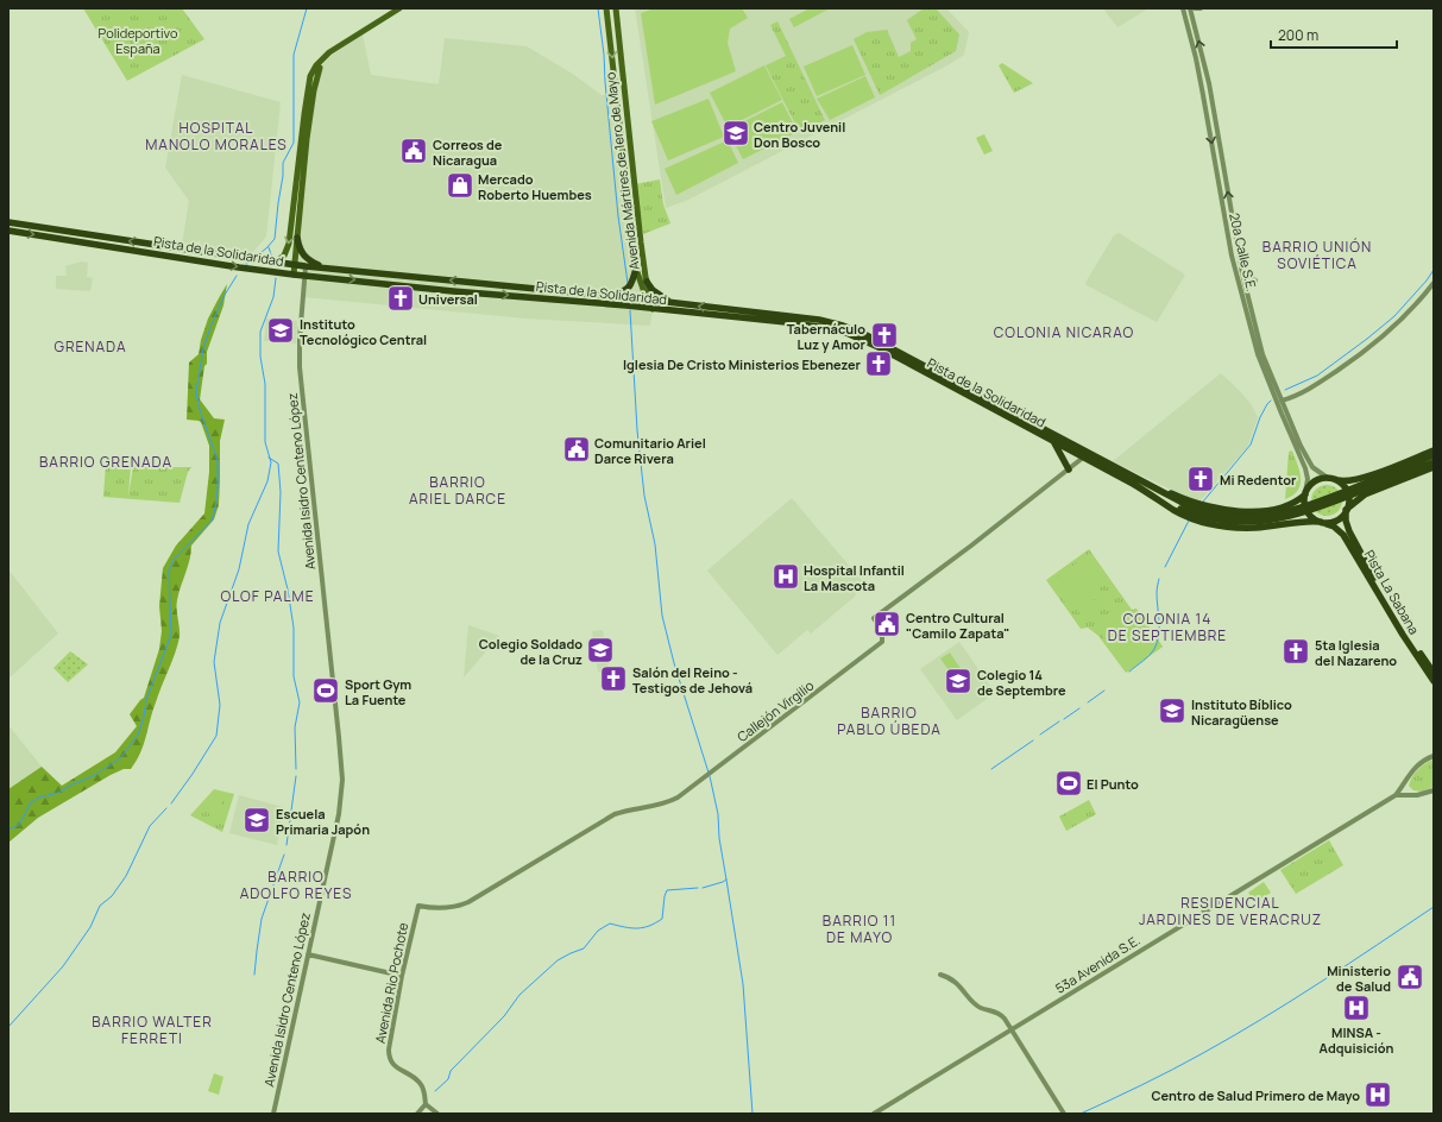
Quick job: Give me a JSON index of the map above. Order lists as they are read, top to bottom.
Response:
{
  "streets": {
    "main road": ["Avenida Mártires de 1ero de Mayo", "Pista de la Solidaridad", "Pista La Sabana"],
    "street": [
      "20a Calle S.E.",
      "Avenida Isidro Centeno López",
      "Callejón Virgilio",
      "53a Avenida S.E.",
      "Avenida Rio Pochote"
    ]
  },
  "crossings": [
    ["Avenida Mártires de 1ero de Mayo", "Pista de la Solidaridad"],
    ["Pista de la Solidaridad", "20a Calle S.E."],
    ["Pista de la Solidaridad", "Avenida Isidro Centeno López"],
    ["Pista de la Solidaridad", "Pista La Sabana"],
    ["Pista de la Solidaridad", "Callejón Virgilio"],
    ["20a Calle S.E.", "Pista La Sabana"],
    ["Callejón Virgilio", "Avenida Rio Pochote"]
  ],
  "districts": [
    "HOSPITAL MANOLO MORALES",
    "BARRIO UNIÓN SOVIÉTICA",
    "COLONIA NICARAO",
    "GRENADA",
    "BARRIO GRENADA",
    "BARRIO ARIEL DARCE",
    "OLOF PALME",
    "COLONIA 14 DE SEPTIEMBRE",
    "BARRIO PABLO ÚBEDA",
    "BARRIO ADOLFO REYES",
    "RESIDENCIAL JARDINES DE VERACRUZ",
    "BARRIO 11 DE MAYO",
    "BARRIO WALTER FERRETI"
  ],
  "parks": ["Polideportivo España"],
  "places": {
    "school or university": [
      "Centro Juvenil Don Bosco",
      "Instituto Tecnológico Central",
      "Colegio Soldado de la Cruz",
      "Colegio 14 de Septembre",
      "Instituto Bíblico Nicaragüense",
      "Escuela Primaria Japón"
    ],
    "public building": [
      "Correos de Nicaragua",
      "Comunitario Ariel Darce Rivera",
      "Centro Cultural \"Camilo Zapata\"",
      "Ministerio de Salud"
    ],
    "shop": ["Mercado Roberto Huembes"],
    "church": [
      "Universal",
      "Tabernáculo Luz y Amor",
      "Iglesia De Cristo Ministerios Ebenezer",
      "Mi Redentor",
      "5ta Iglesia del Nazareno",
      "Salón del Reino - Testigos de Jehová"
    ],
    "hospital": ["Hospital Infantil La Mascota", "MINSA - Adquisición", "Centro de Salud Primero de Mayo"],
    "sports": ["Sport Gym La Fuente", "El Punto"]
  },
  "scale_bar": "200 m"
}
